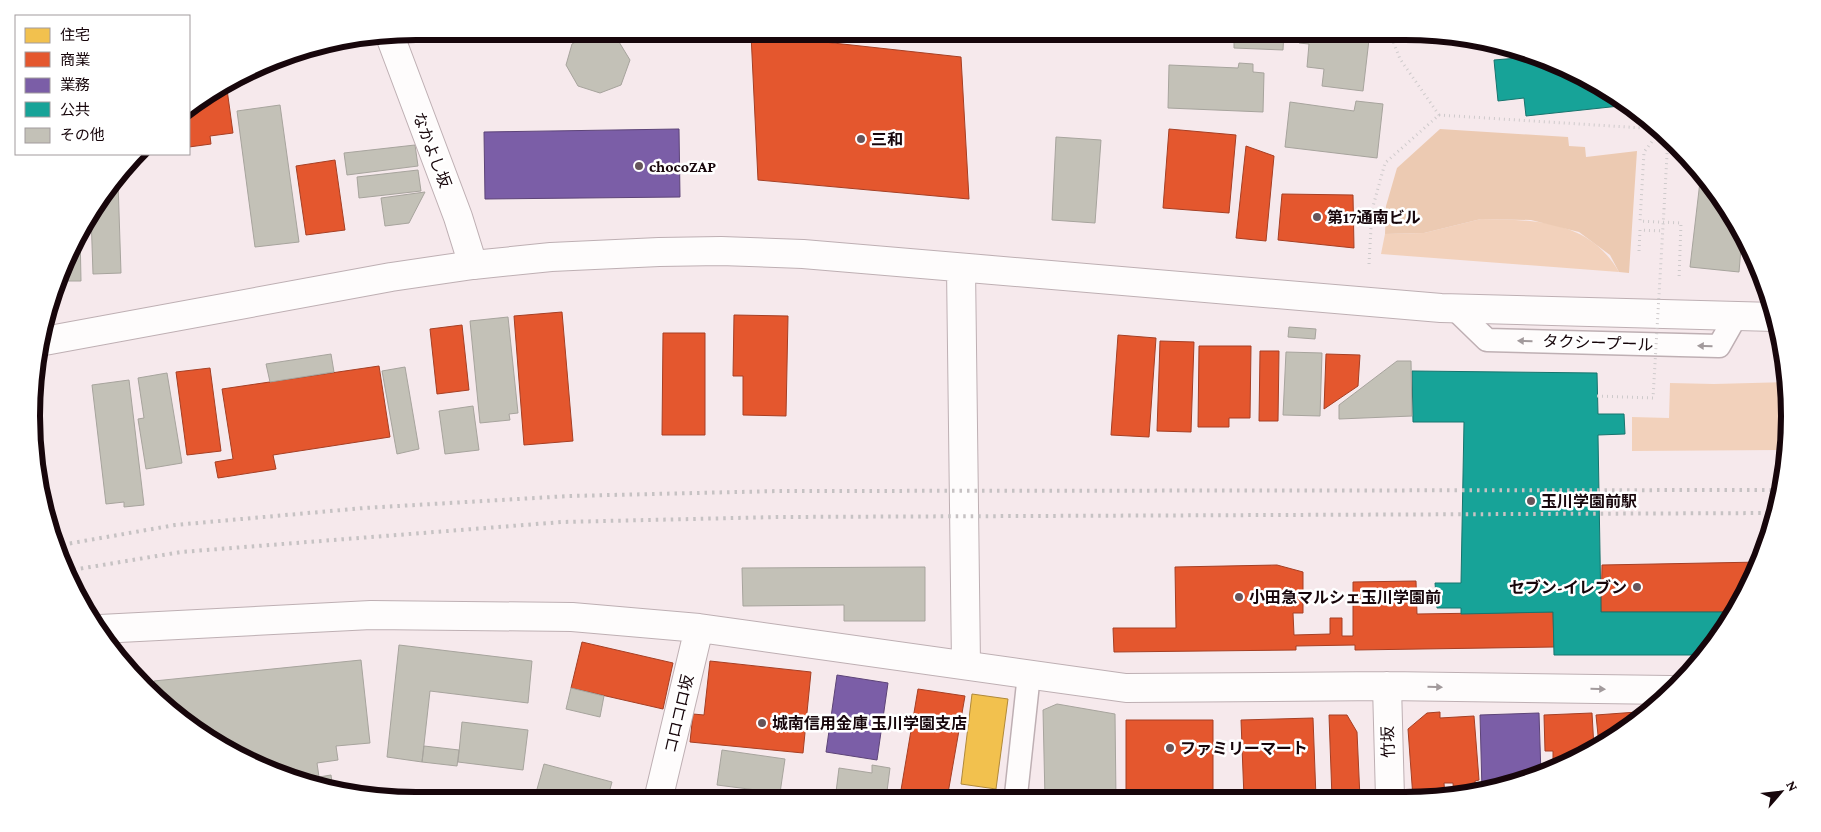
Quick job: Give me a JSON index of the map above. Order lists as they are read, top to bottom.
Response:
{
  "streets": {
    "street": ["なかよし坂", "コロコロ坂", "竹坂"]
  },
  "places": [
    "三和",
    "chocoZAP",
    "第17通南ビル",
    "玉川学園前駅",
    "セブン-イレブン",
    "小田急マルシェ玉川学園前",
    "城南信用金庫 玉川学園支店",
    "ファミリーマート"
  ],
  "legend": [
    "住宅",
    "商業",
    "業務",
    "公共",
    "その他"
  ],
  "north": "top right"
}
